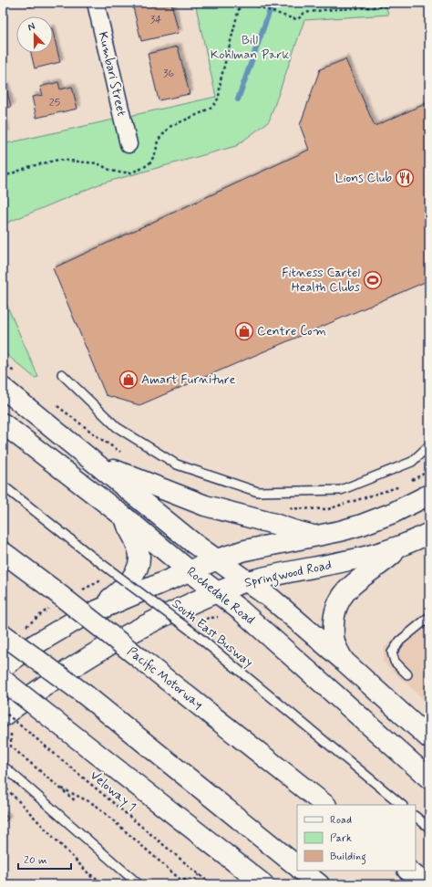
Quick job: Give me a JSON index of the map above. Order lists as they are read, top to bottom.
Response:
{
  "streets": {
    "main road": ["Springwood Road", "Rochedale Road", "Pacific Motorway"],
    "street": ["Kumbari Street"],
    "lane": ["South East Busway"],
    "path": ["Veloway 1"]
  },
  "crossings": [
    ["Springwood Road", "Rochedale Road"]
  ],
  "parks": ["Bill Kohlman Park"],
  "places": {
    "restaurant": ["Lions Club"],
    "sports": ["Fitness Cartel Health Clubs"],
    "shop": ["Centre Com", "Amart Furniture"]
  },
  "house_numbers": ["34", "36", "25"],
  "legend": ["Road", "Park", "Building"],
  "scale_bar": "20 m",
  "north": "top"
}
